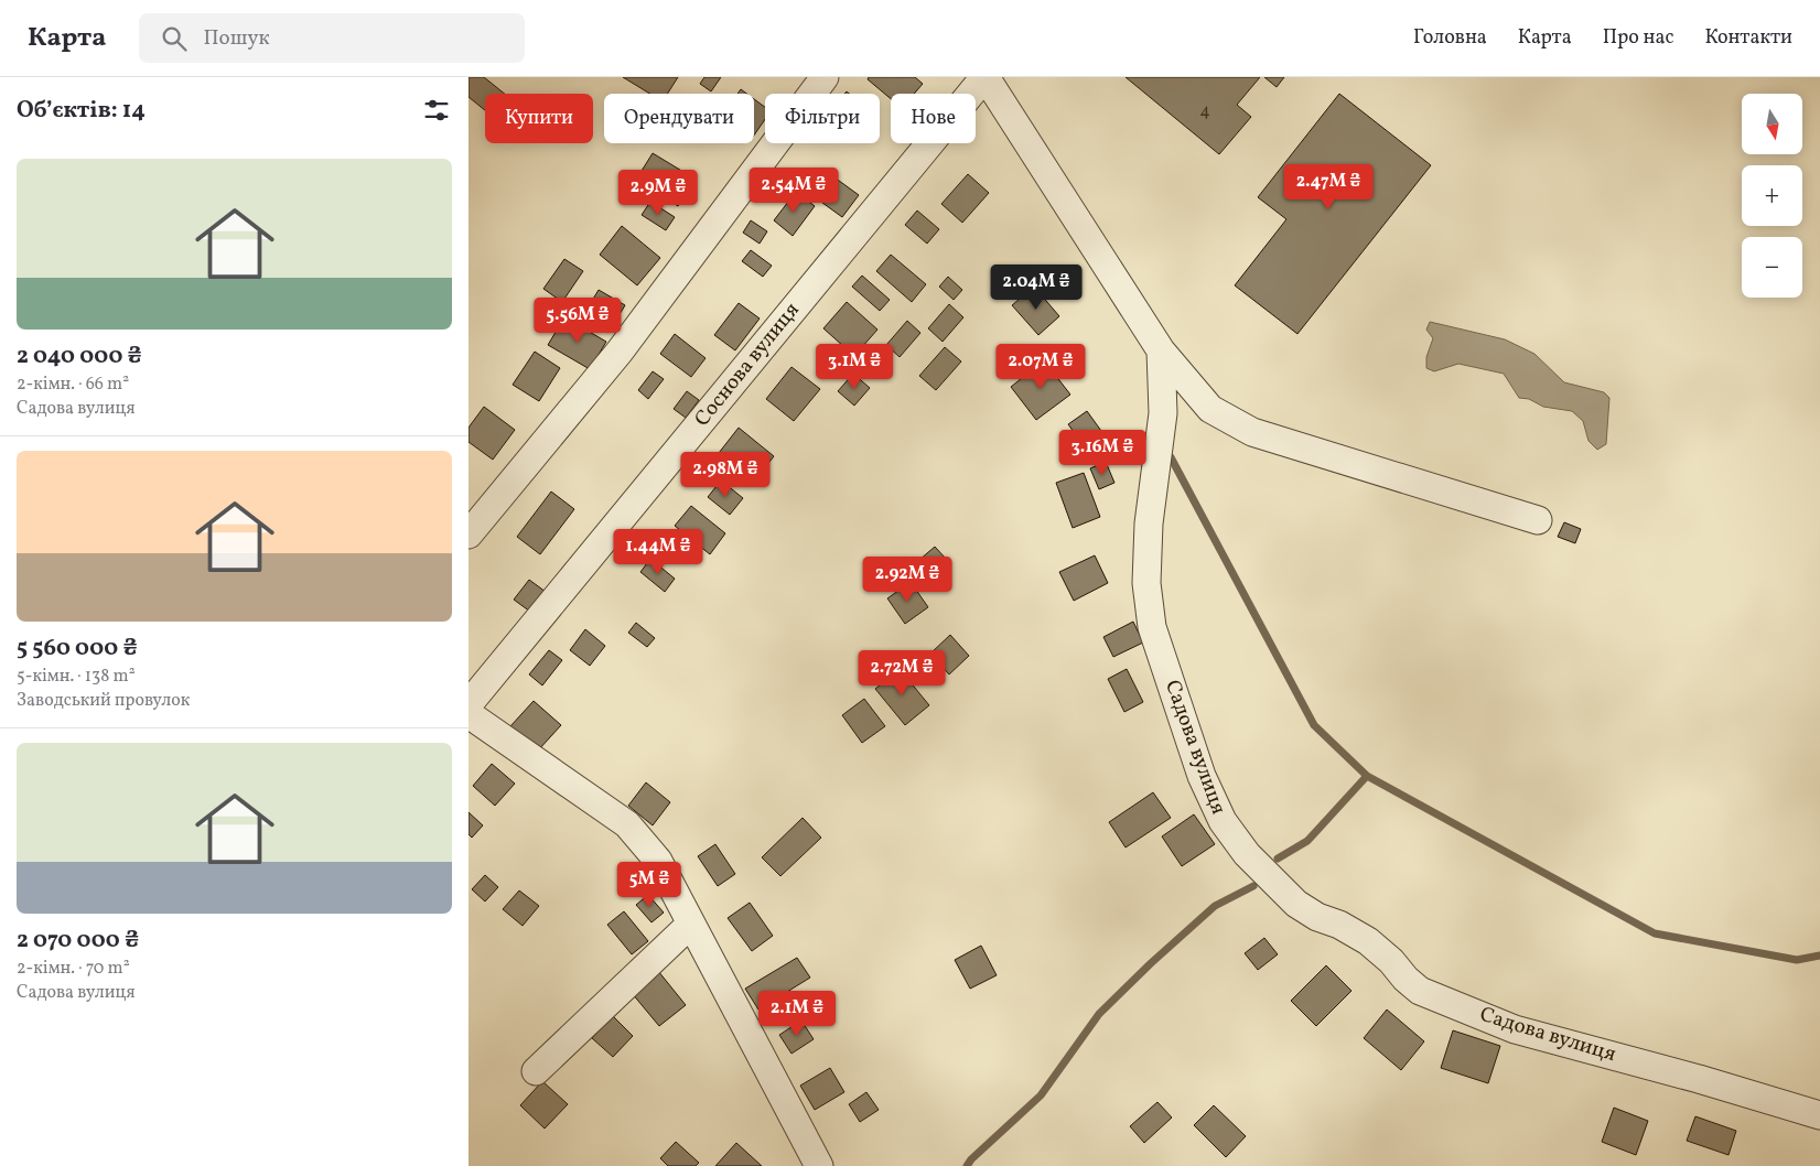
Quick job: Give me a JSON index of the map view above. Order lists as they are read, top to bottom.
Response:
{
  "streets": {
    "street": ["Соснова вулиця", "Садова вулиця"]
  },
  "house_numbers": ["4"],
  "north": "bottom",
  "page": {
    "header": "Карта",
    "search": "Пошук",
    "nav": [
      "Головна",
      "Карта",
      "Про нас",
      "Контакти"
    ],
    "heading": "Об’єктів: 14",
    "map_buttons": ["+", "−"],
    "chip": [
      "Купити",
      "Орендувати",
      "Фільтри",
      "Нове"
    ],
    "list": [
      {
        "name": "2 040 000 ₴",
        "note": "2-кімн. · 66 m² · Садова вулиця"
      },
      {
        "name": "5 560 000 ₴",
        "note": "5-кімн. · 138 m² · Заводський провулок"
      },
      {
        "name": "2 070 000 ₴",
        "note": "2-кімн. · 70 m² · Садова вулиця"
      }
    ],
    "price": [
      "2.47M ₴",
      "2.54M ₴",
      "2.9M ₴",
      "2.04M ₴",
      "5.56M ₴",
      "3.1M ₴",
      "2.07M ₴",
      "3.16M ₴",
      "2.98M ₴",
      "1.44M ₴",
      "2.92M ₴",
      "2.72M ₴",
      "5M ₴",
      "2.1M ₴"
    ]
  }
}
